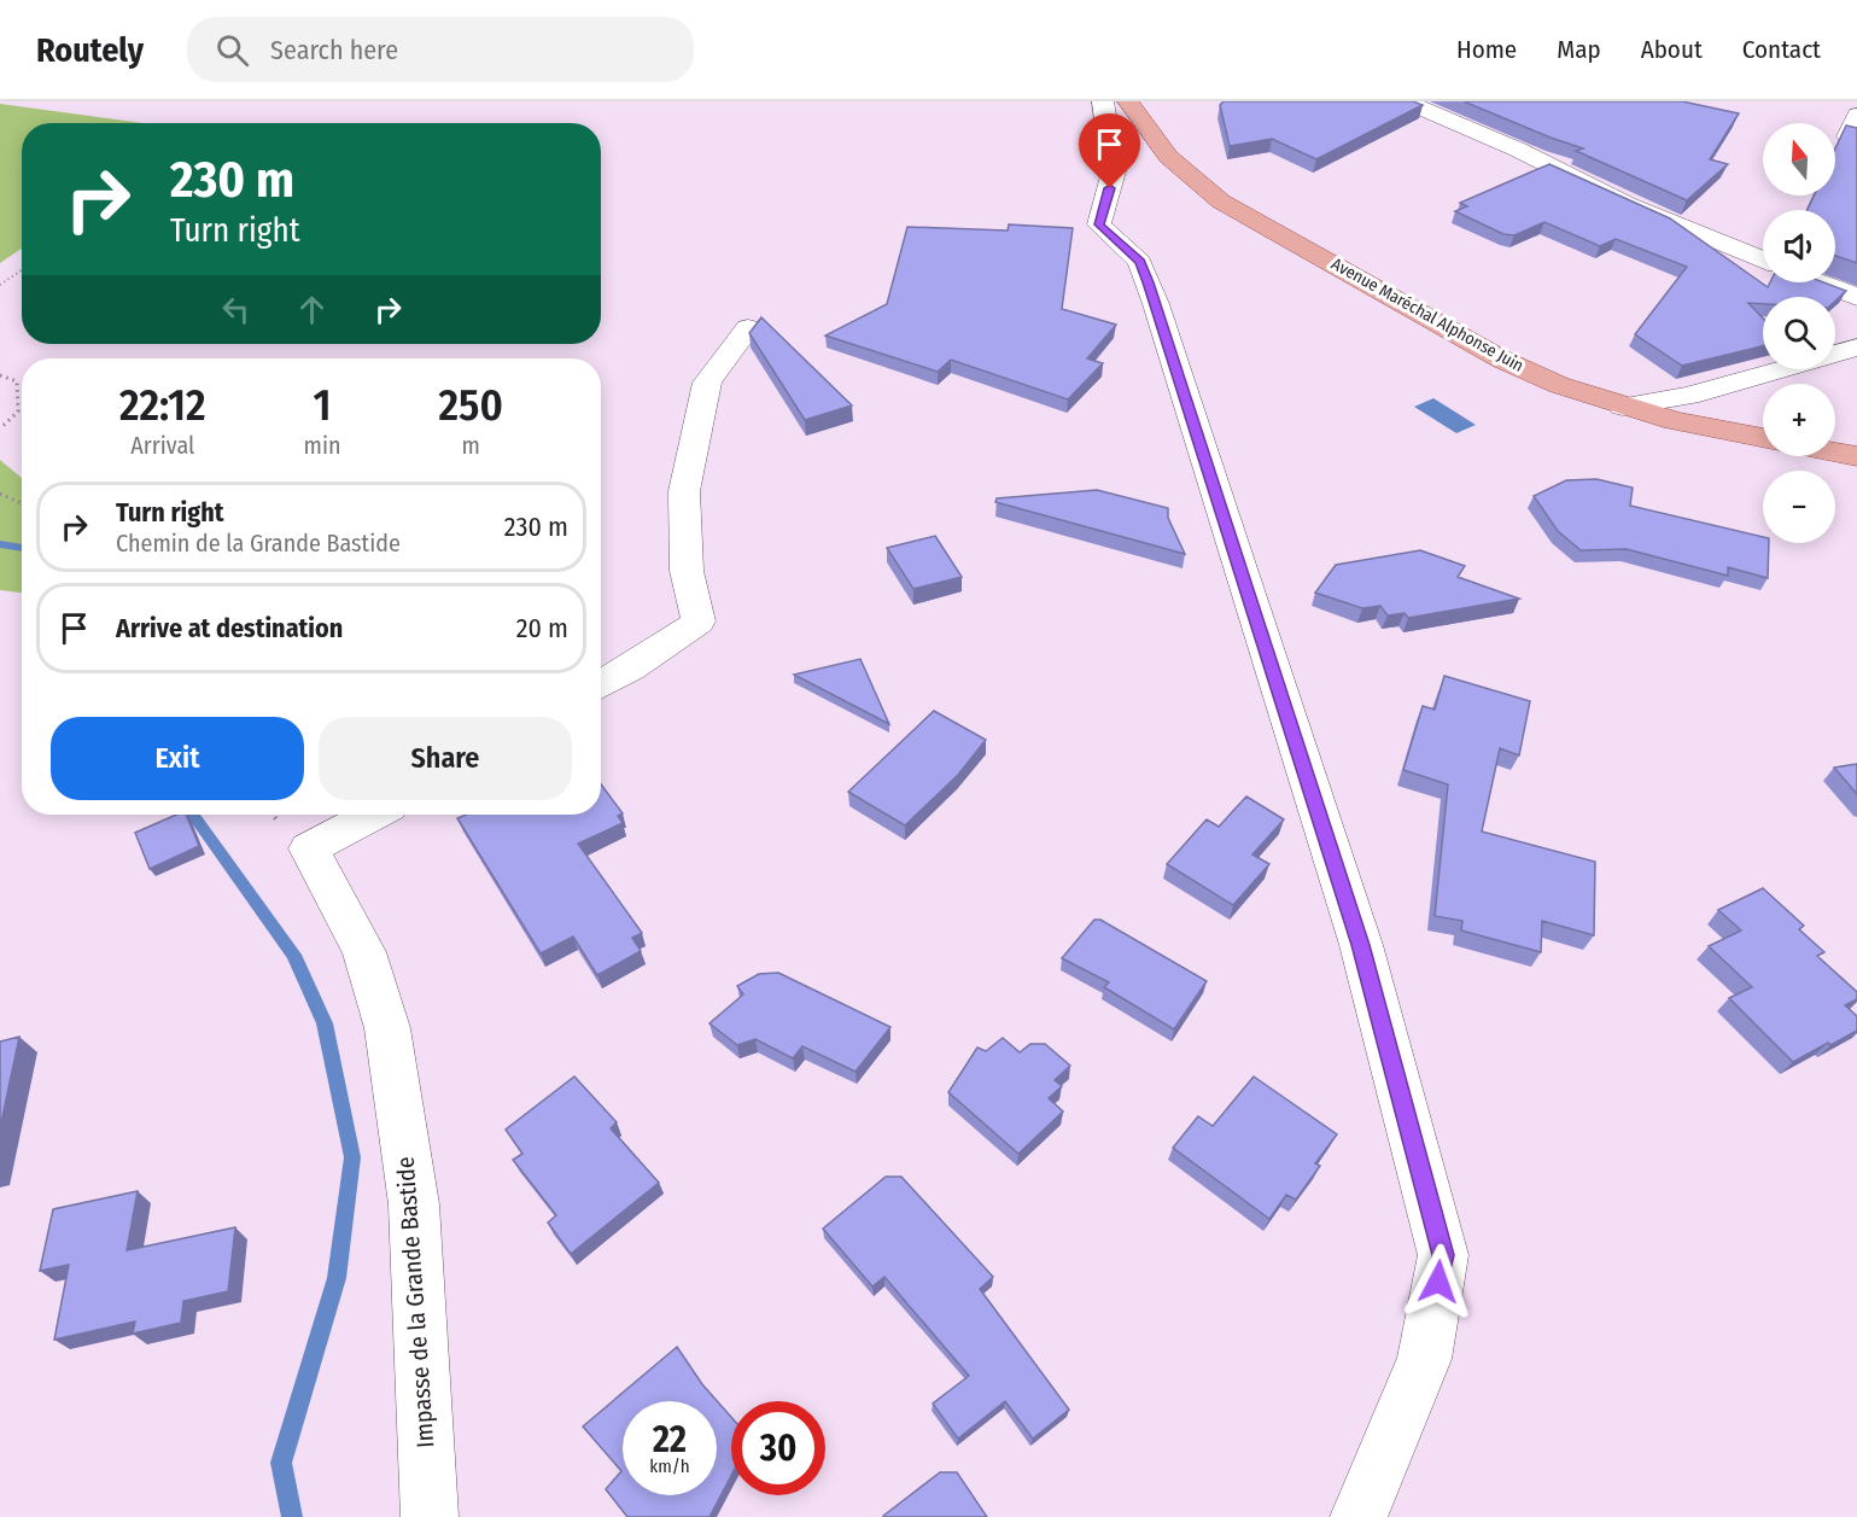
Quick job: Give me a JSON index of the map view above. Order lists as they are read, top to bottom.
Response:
{
  "streets": {
    "main road": ["Avenue Maréchal Alphonse Juin"],
    "street": ["Impasse de la Grande Bastide"]
  },
  "north": "top",
  "page": {
    "header": "Routely",
    "search": "Search here",
    "nav": [
      "Home",
      "Map",
      "About",
      "Contact"
    ],
    "map_buttons": ["+", "−"],
    "turn": ["230 m", "Turn right"],
    "eta": [
      "22:12",
      "Arrival",
      "1",
      "min",
      "250",
      "m"
    ],
    "list": [
      {
        "name": "Turn right",
        "note": "Chemin de la Grande Bastide",
        "value": "230 m"
      },
      {
        "name": "Arrive at destination",
        "value": "20 m"
      }
    ],
    "buttons": ["Exit", "Share"],
    "speed": "22 km/h",
    "limit": "30"
  }
}
